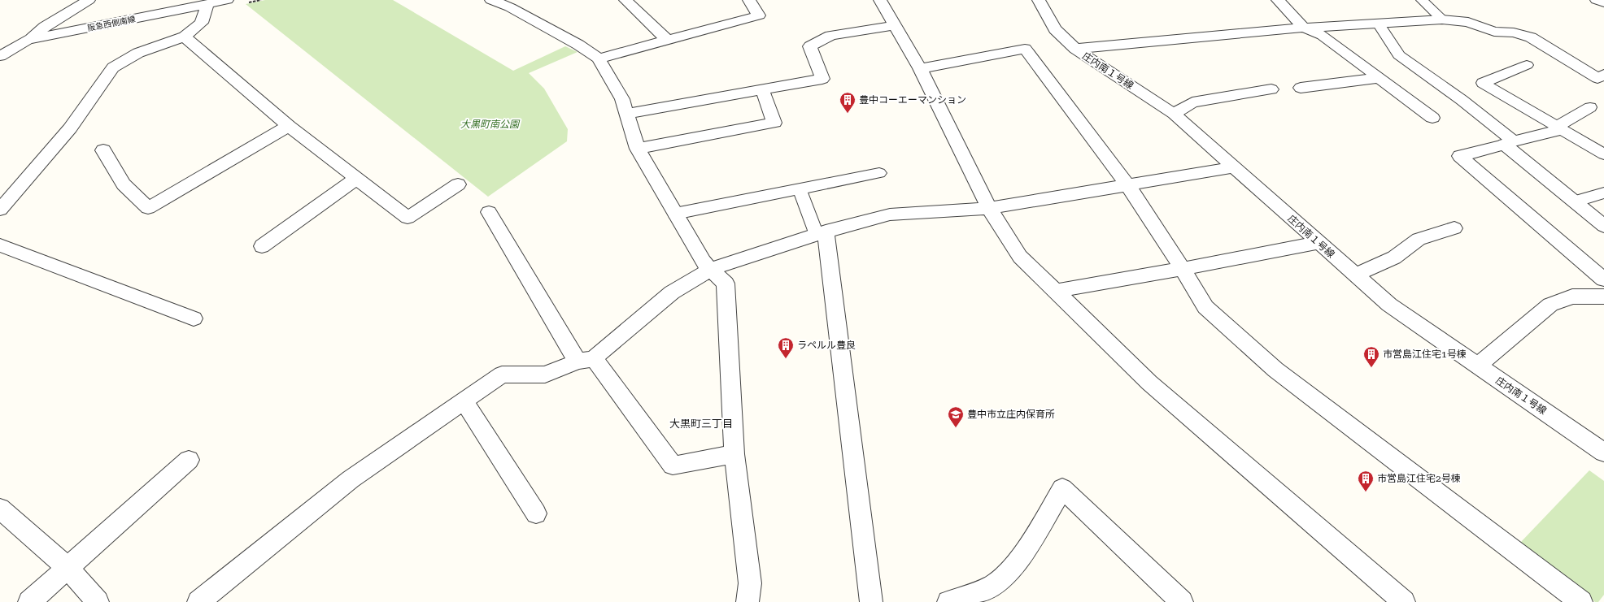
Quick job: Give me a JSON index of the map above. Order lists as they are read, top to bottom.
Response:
{
  "streets": {
    "street": ["阪急西側南線", "庄内南１号線"]
  },
  "districts": ["大黒町三丁目"],
  "parks": ["大黒町南公園"],
  "places": {
    "building": [
      "豊中コーエーマンション",
      "ラペルル豊良",
      "市営島江住宅1号棟",
      "市営島江住宅2号棟"
    ],
    "school or university": ["豊中市立庄内保育所"]
  }
}
